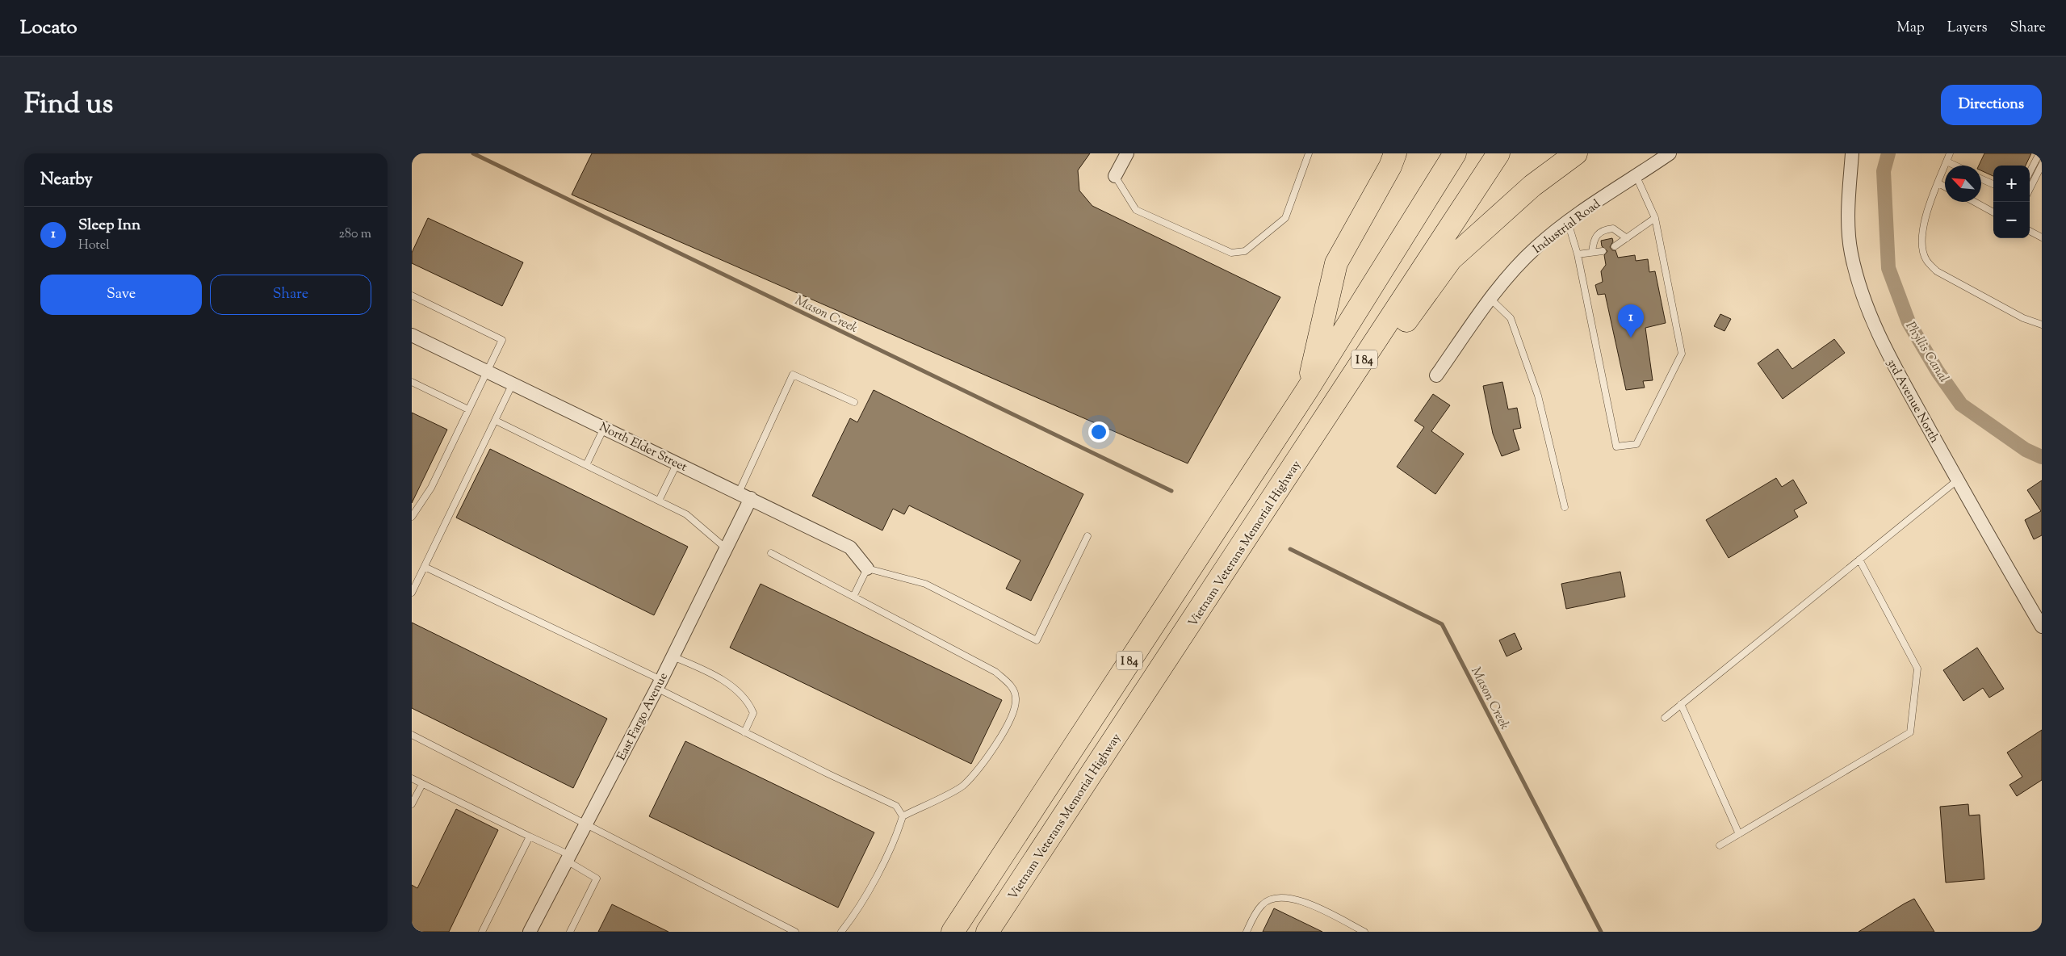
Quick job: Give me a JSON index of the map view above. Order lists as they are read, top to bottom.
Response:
{
  "streets": {
    "highway": ["I 84", "Vietnam Veterans Memorial Highway"],
    "street": [
      "Industrial Road",
      "3rd Avenue North",
      "North Elder Street",
      "East Fargo Avenue"
    ]
  },
  "crossings": [
    ["North Elder Street", "East Fargo Avenue"]
  ],
  "water": ["Mason Creek", "Phyllis Canal"],
  "north": "top left",
  "page": {
    "header": "Locato",
    "nav": ["Map", "Layers", "Share"],
    "title": "Find us",
    "buttons": [
      "Directions",
      ["Save", "Share"]
    ],
    "heading": "Nearby",
    "map_buttons": ["+", "−"],
    "list": [
      {
        "mark": "1",
        "name": "Sleep Inn",
        "note": "Hotel",
        "value": "280 m"
      }
    ],
    "pins": "1"
  }
}
